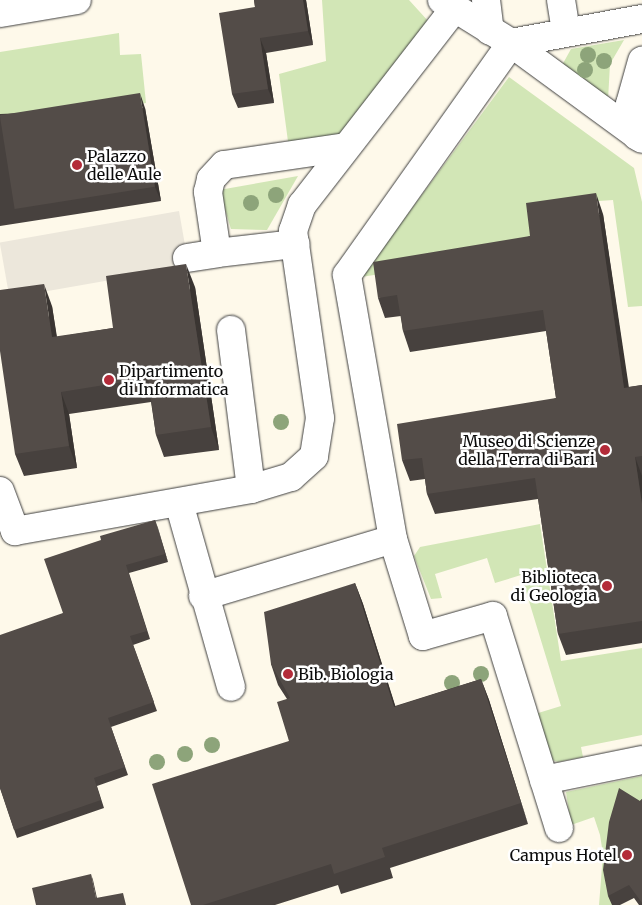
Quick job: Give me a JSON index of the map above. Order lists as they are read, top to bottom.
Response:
{
  "places": [
    "Palazzo delle Aule",
    "Dipartimento di Informatica",
    "Museo di Scienze della Terra di Bari",
    "Biblioteca di Geologia",
    "Bib. Biologia",
    "Campus Hotel"
  ]
}
